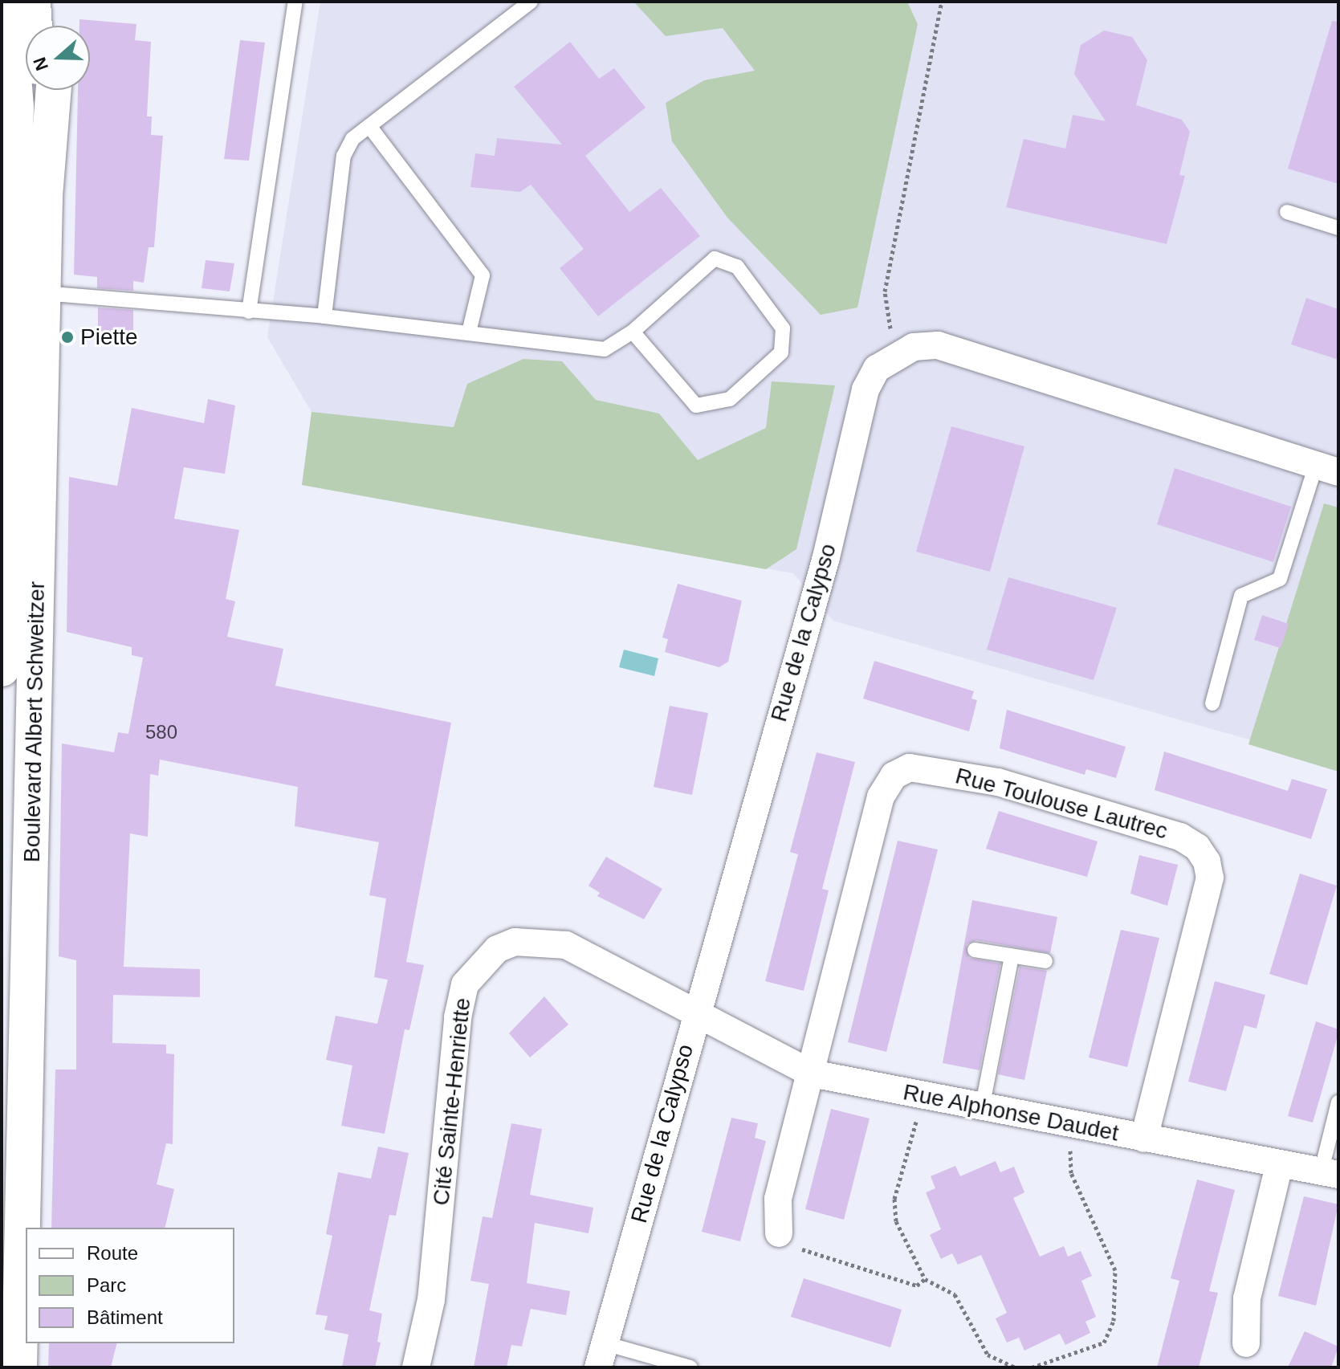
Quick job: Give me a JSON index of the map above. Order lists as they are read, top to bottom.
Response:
{
  "streets": {
    "main road": ["Boulevard Albert Schweitzer"],
    "street": [
      "Rue de la Calypso",
      "Rue Toulouse Lautrec",
      "Cité Sainte-Henriette",
      "Rue Alphonse Daudet"
    ]
  },
  "crossings": [
    ["Rue de la Calypso", "Cité Sainte-Henriette"],
    ["Rue de la Calypso", "Rue Alphonse Daudet"],
    ["Rue Toulouse Lautrec", "Rue Alphonse Daudet"],
    ["Cité Sainte-Henriette", "Rue Alphonse Daudet"]
  ],
  "places": ["Piette"],
  "house_numbers": ["580"],
  "legend": ["Route", "Parc", "Bâtiment"],
  "north": "left"
}
